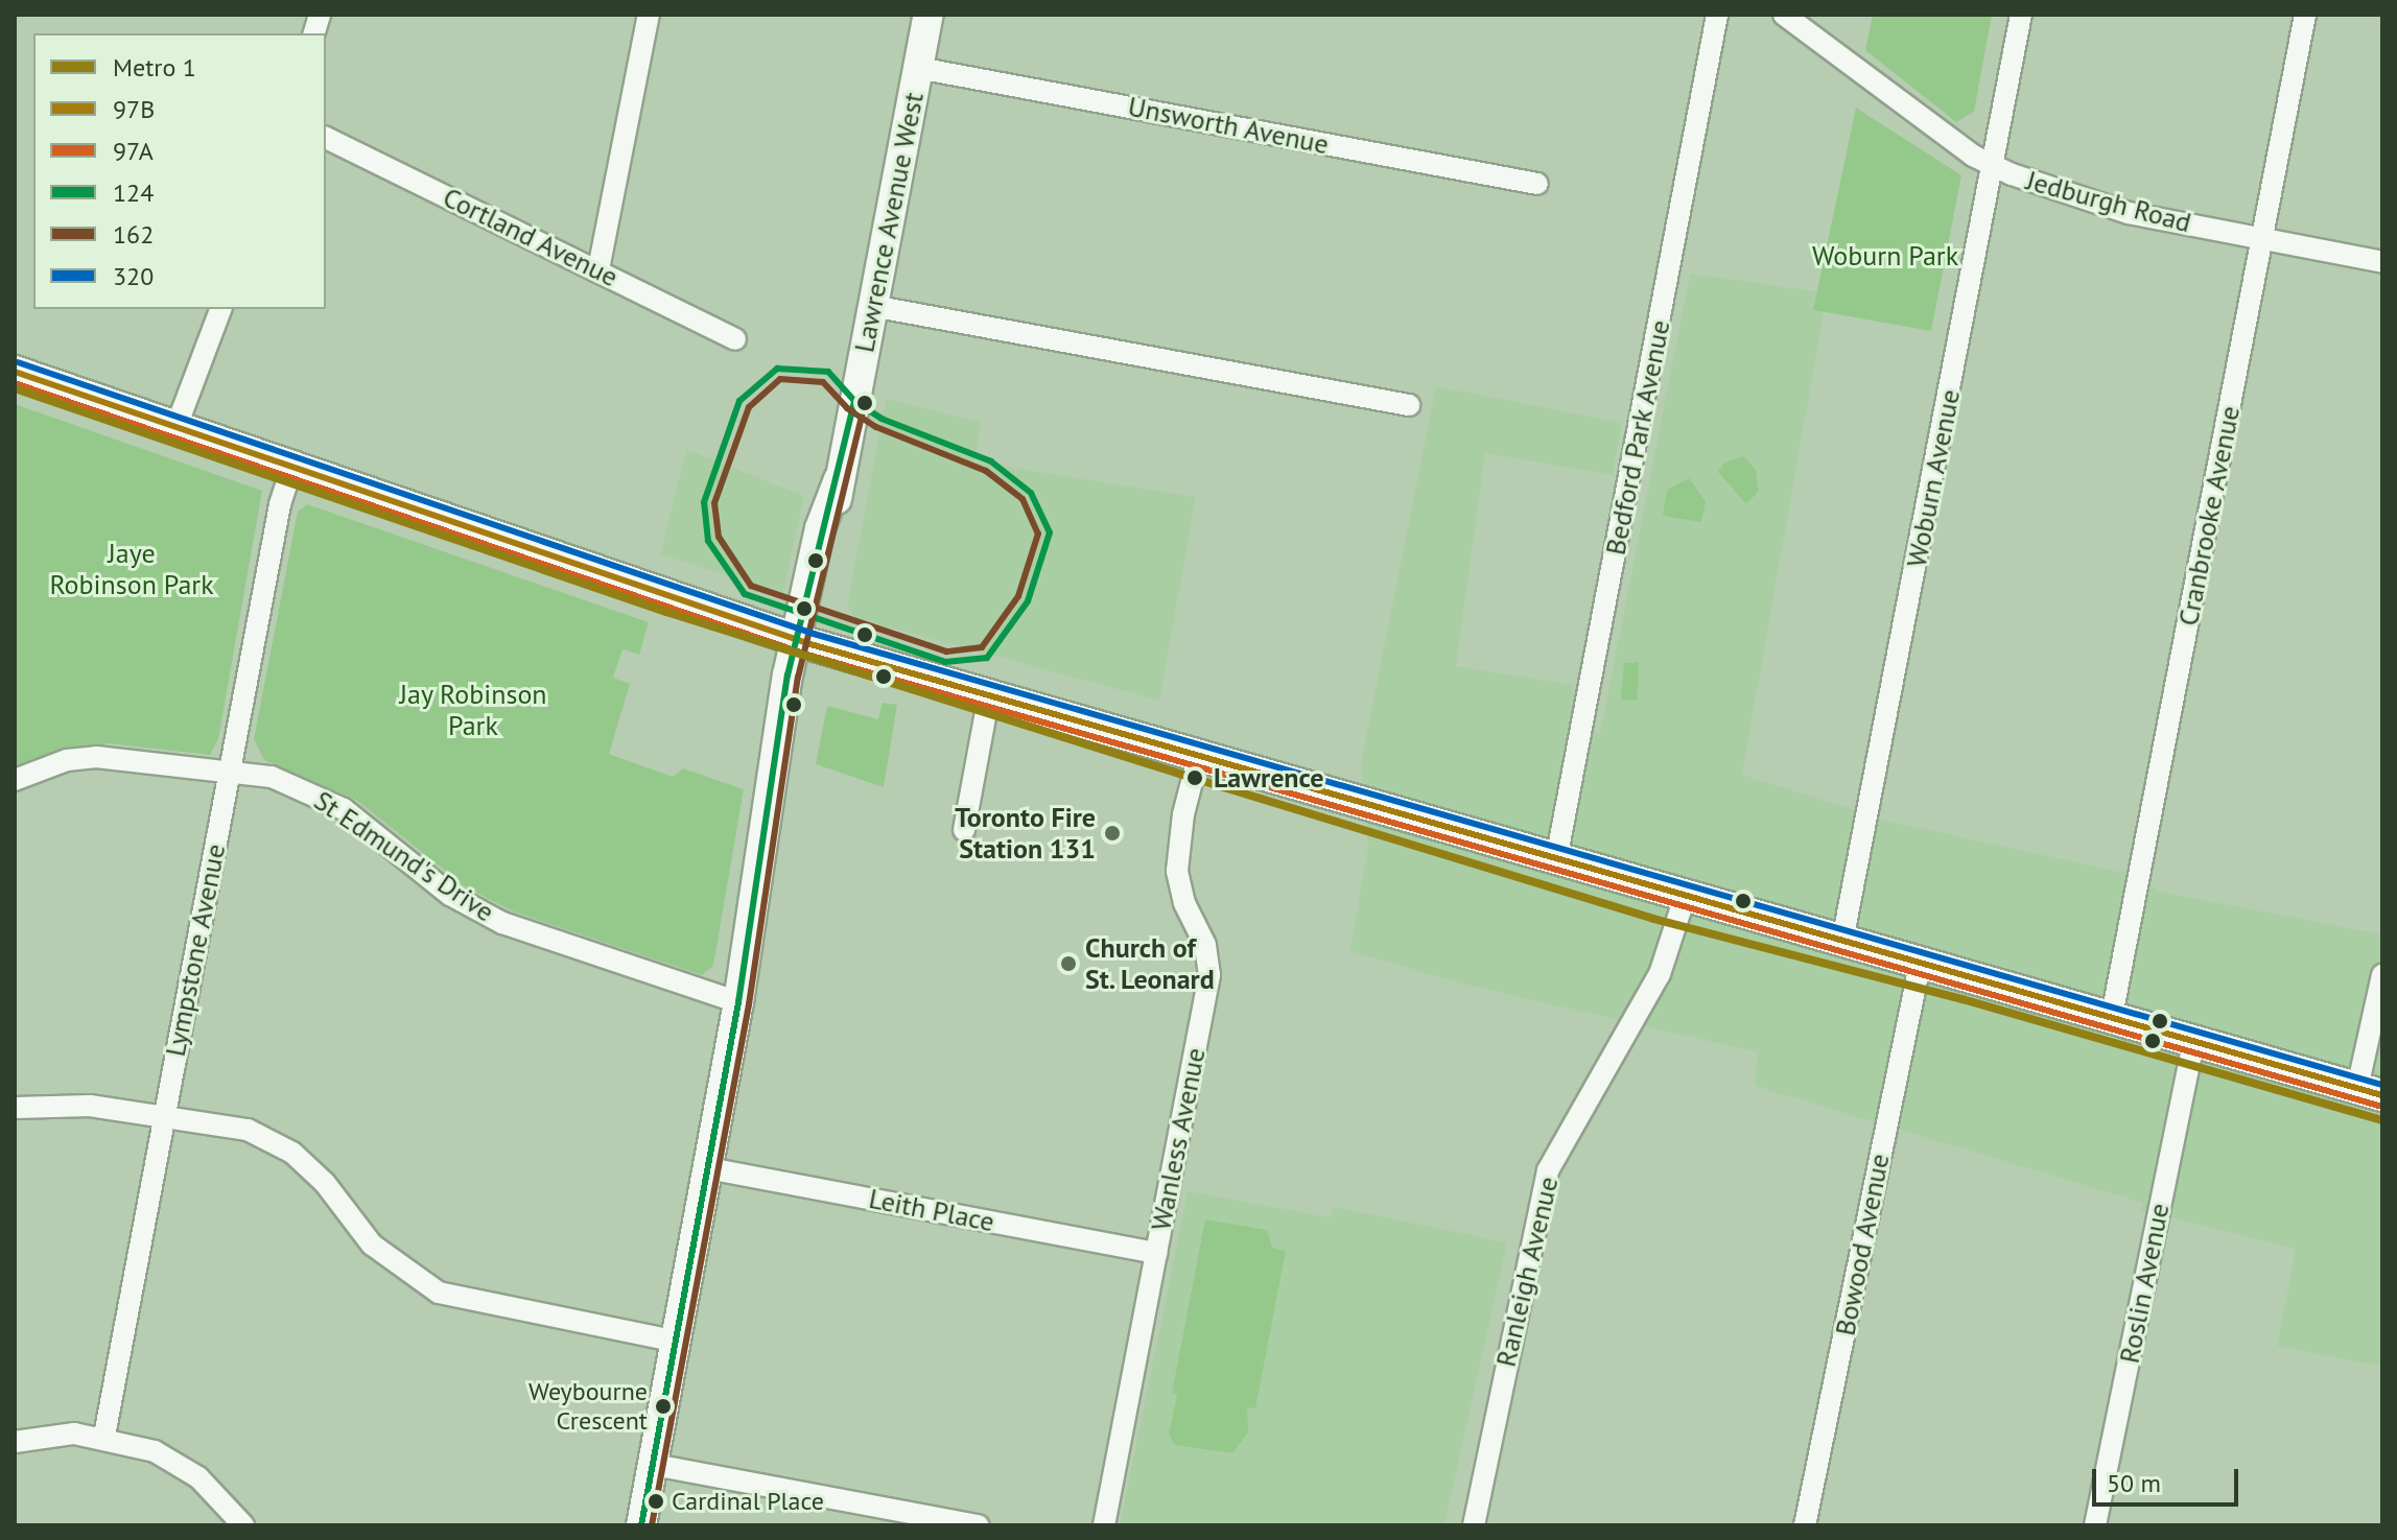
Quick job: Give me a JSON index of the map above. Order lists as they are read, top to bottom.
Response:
{
  "streets": {
    "main road": ["Lawrence Avenue West"],
    "street": [
      "Unsworth Avenue",
      "Jedburgh Road",
      "Cortland Avenue",
      "Bedford Park Avenue",
      "Woburn Avenue",
      "Cranbrooke Avenue",
      "St Edmund's Drive",
      "Lympstone Avenue",
      "Wanless Avenue",
      "Leith Place",
      "Bowood Avenue",
      "Ranleigh Avenue",
      "Roslin Avenue"
    ]
  },
  "crossings": [
    ["Unsworth Avenue", "Lawrence Avenue West"],
    ["Jedburgh Road", "Woburn Avenue"],
    ["Jedburgh Road", "Cranbrooke Avenue"],
    ["Lawrence Avenue West", "St Edmund's Drive"],
    ["Lawrence Avenue West", "Leith Place"],
    ["St Edmund's Drive", "Lympstone Avenue"],
    ["Wanless Avenue", "Leith Place"]
  ],
  "parks": ["Woburn Park", "Jaye Robinson Park", "Jay Robinson Park"],
  "places": [
    "Lawrence",
    "Toronto Fire Station 131",
    "Church of St. Leonard",
    "Weybourne Crescent",
    "Cardinal Place"
  ],
  "lines": [
    "transit line 320",
    "transit line 124",
    "transit line 97B",
    "transit line 162",
    "transit line 97A",
    "metro line 1"
  ],
  "legend": [
    "Metro 1",
    "97B",
    "97A",
    "124",
    "162",
    "320"
  ],
  "scale_bar": "50 m"
}
